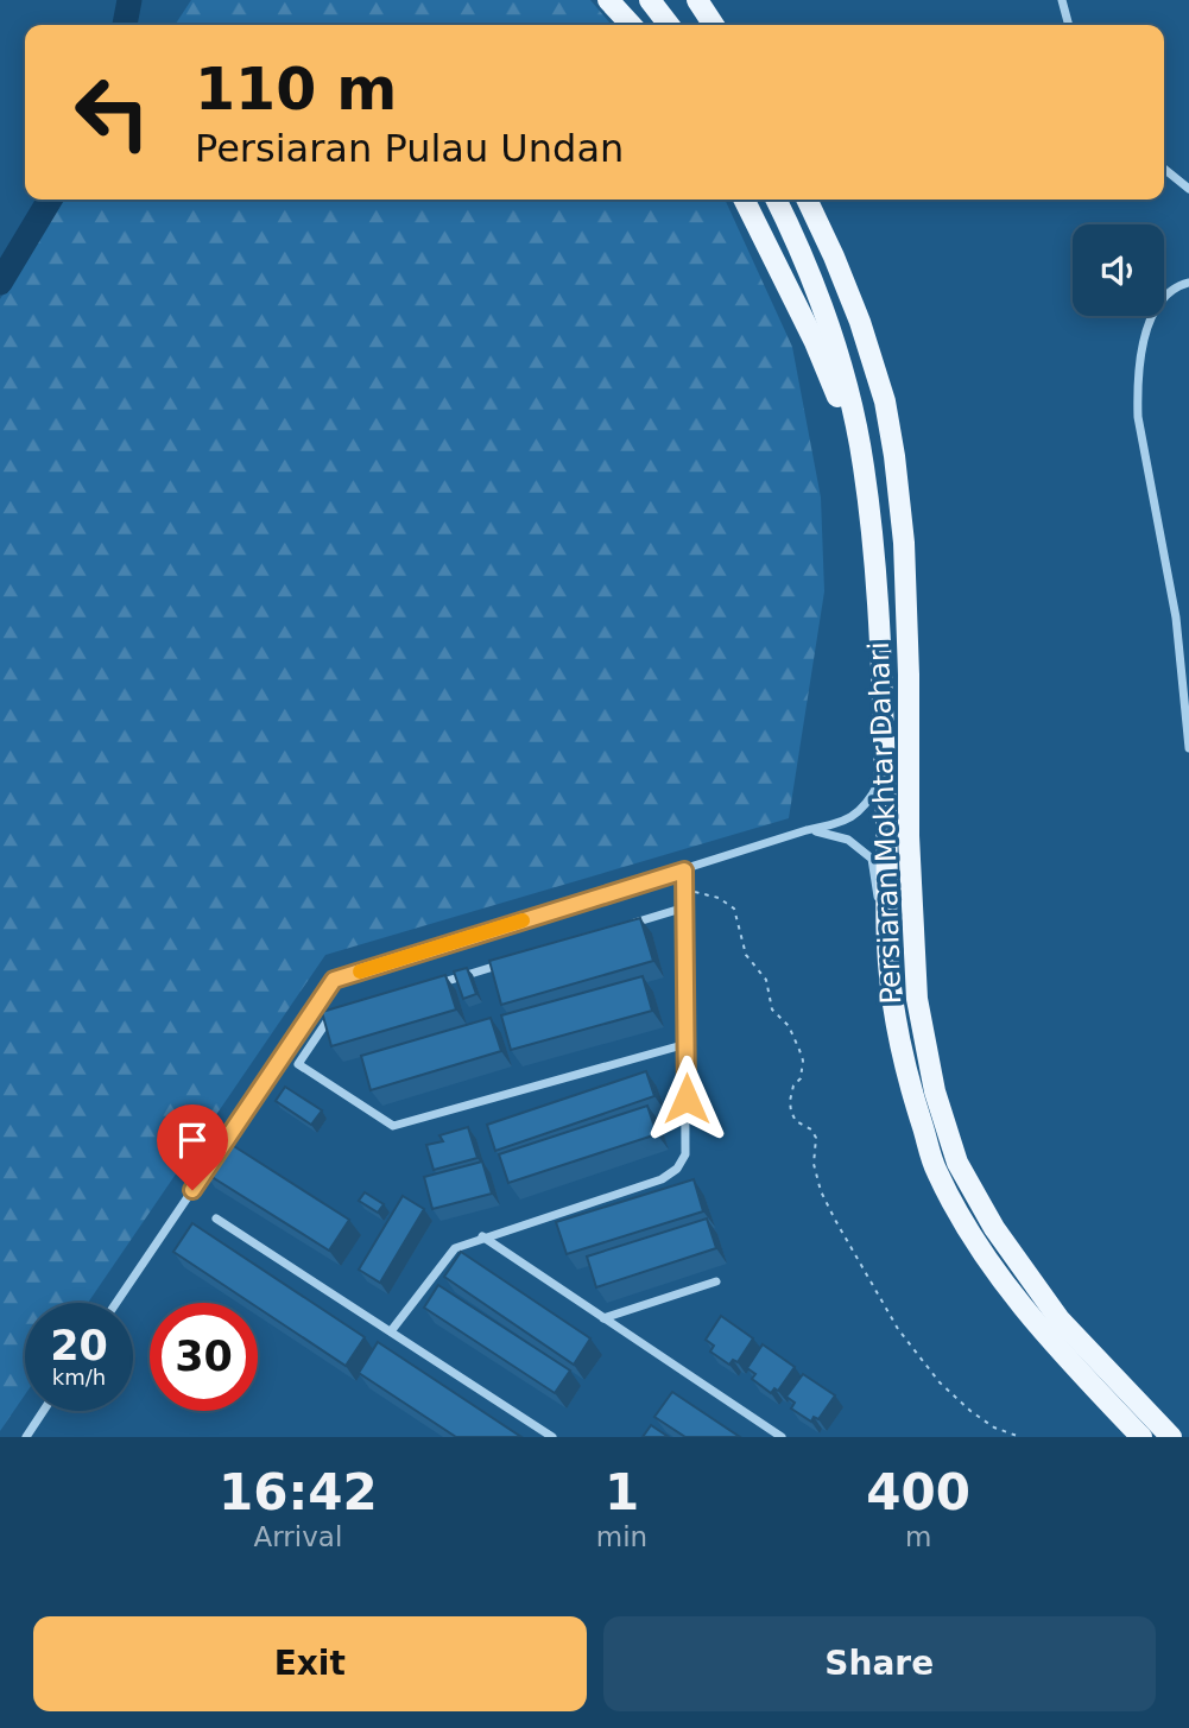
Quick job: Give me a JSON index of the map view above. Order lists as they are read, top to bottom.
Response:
{
  "streets": {
    "main road": ["Persiaran Mokhtar Dahari"]
  },
  "page": {
    "turn": ["110 m", "Persiaran Pulau Undan"],
    "speed": "20 km/h",
    "limit": "30",
    "eta": [
      "16:42",
      "Arrival",
      "1",
      "min",
      "400",
      "m"
    ],
    "buttons": ["Exit", "Share"]
  }
}
